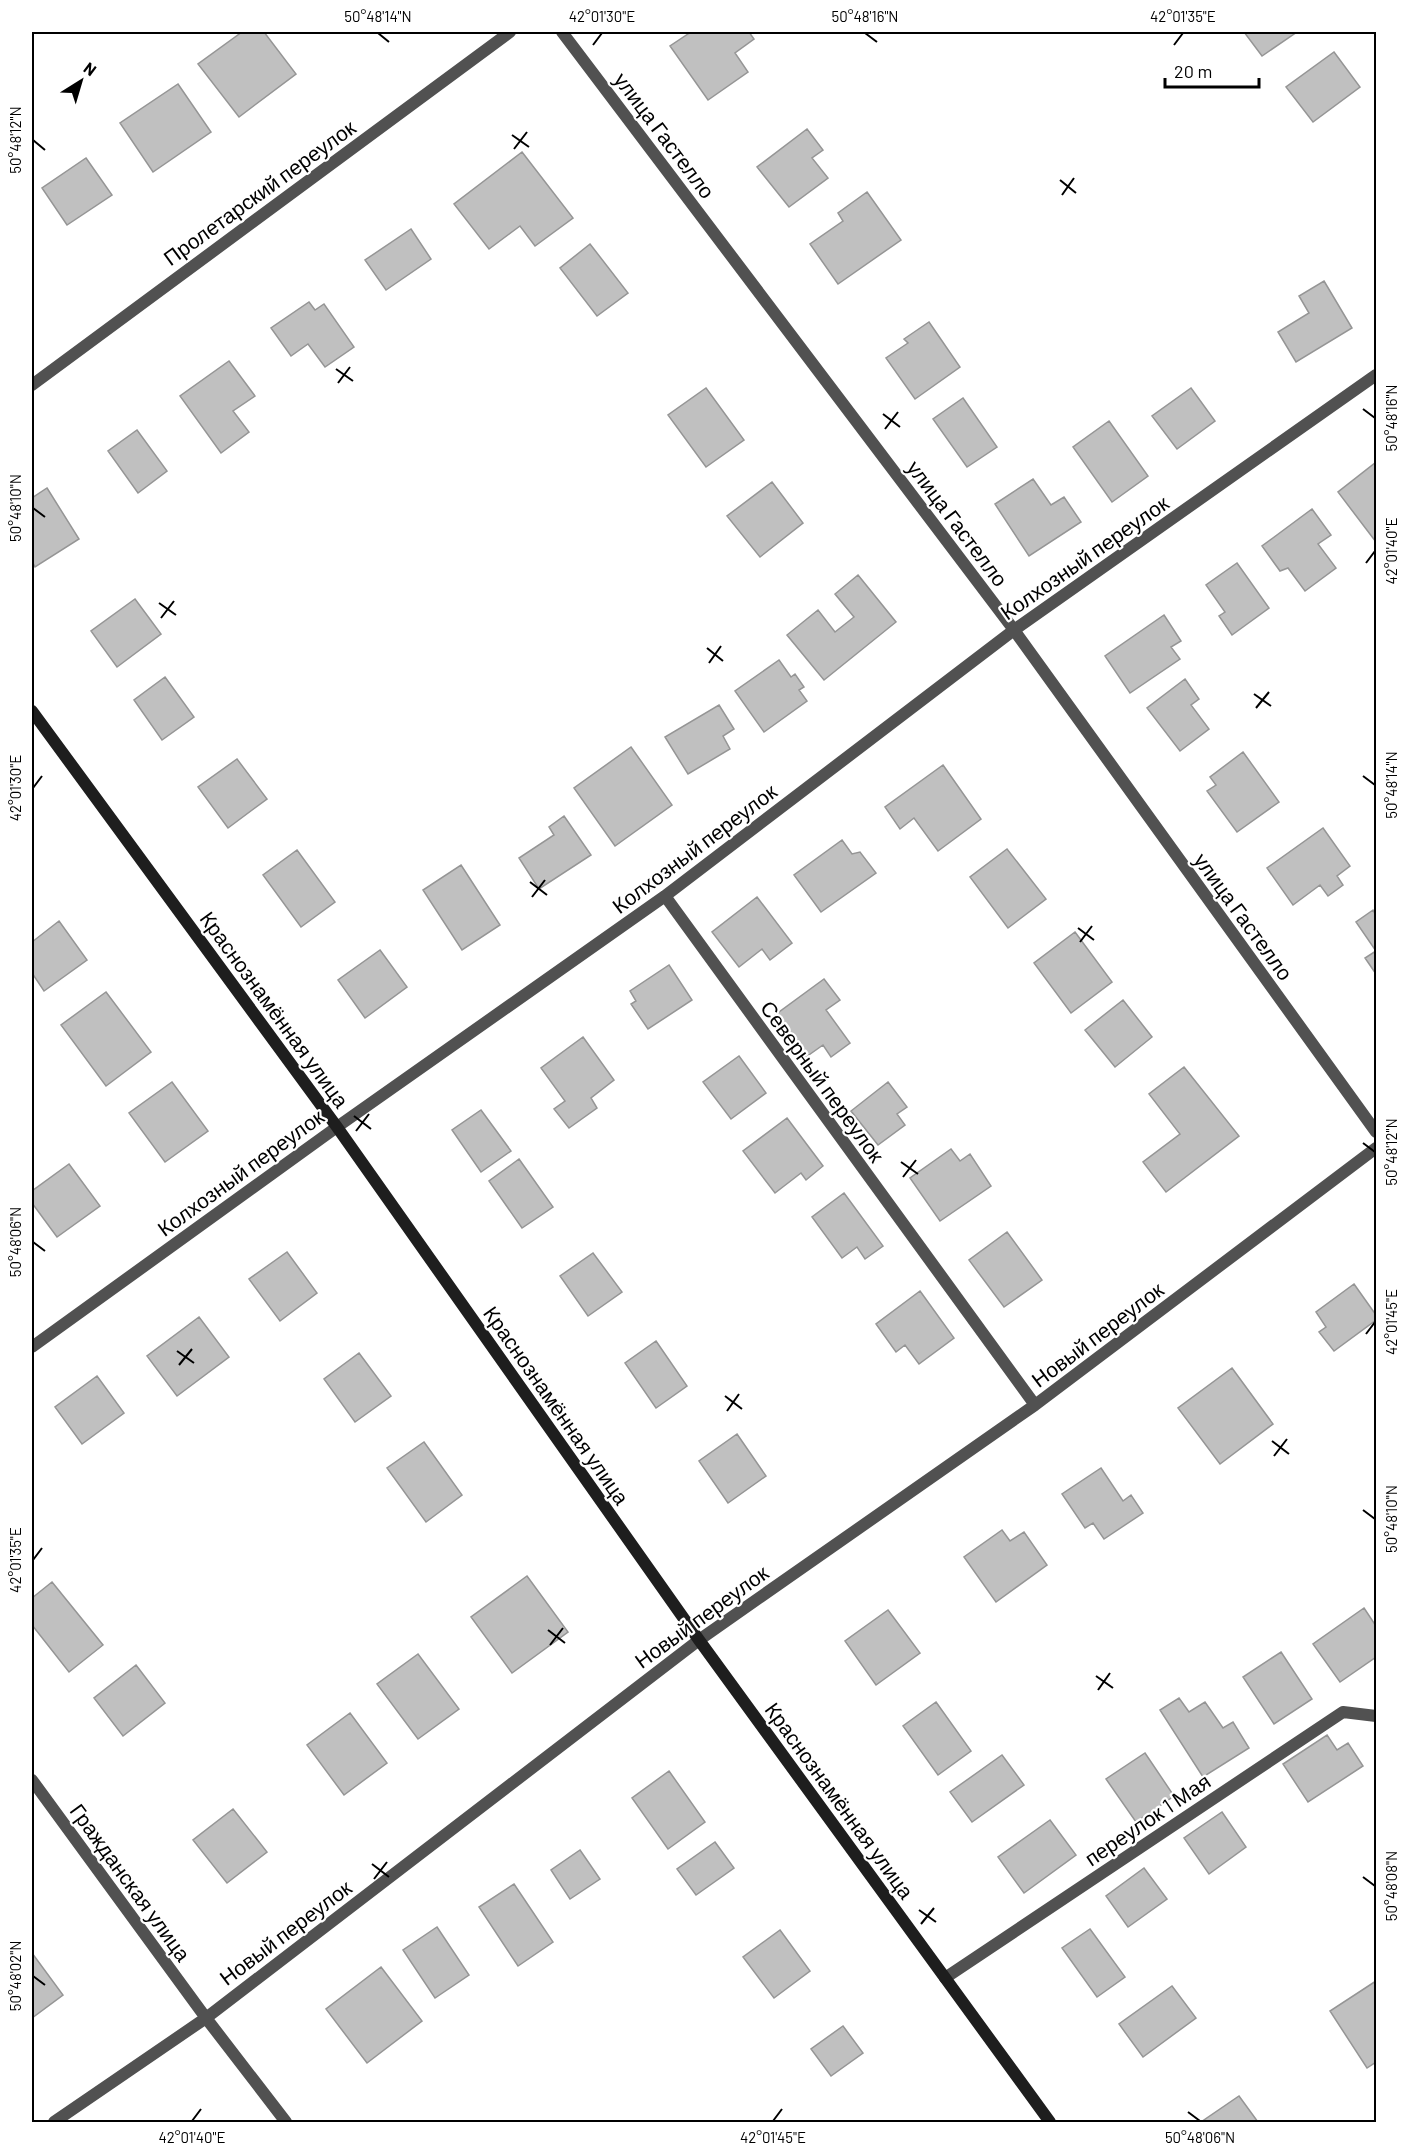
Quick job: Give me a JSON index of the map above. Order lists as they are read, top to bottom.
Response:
{
  "streets": {
    "main road": ["Краснознамённая улица"],
    "street": [
      "улица Гастелло",
      "Пролетарский переулок",
      "Колхозный переулок",
      "Северный переулок",
      "Новый переулок",
      "переулок 1 Мая",
      "Гражданская улица"
    ]
  },
  "crossings": [
    ["улица Гастелло", "Колхозный переулок"],
    ["Колхозный переулок", "Краснознамённая улица"],
    ["Колхозный переулок", "Северный переулок"],
    ["Краснознамённая улица", "Новый переулок"],
    ["Краснознамённая улица", "переулок 1 Мая"],
    ["Северный переулок", "Новый переулок"],
    ["Новый переулок", "Гражданская улица"]
  ],
  "scale_bar": "20 m",
  "north": "top right",
  "coordinates": [
    "50°48'14\"N",
    "42°01'30\"E",
    "50°48'16\"N",
    "42°01'35\"E",
    "50°48'12\"N",
    "50°48'10\"N",
    "42°01'40\"E",
    "50°48'06\"N",
    "42°01'45\"E",
    "50°48'08\"N",
    "50°48'02\"N"
  ]
}
